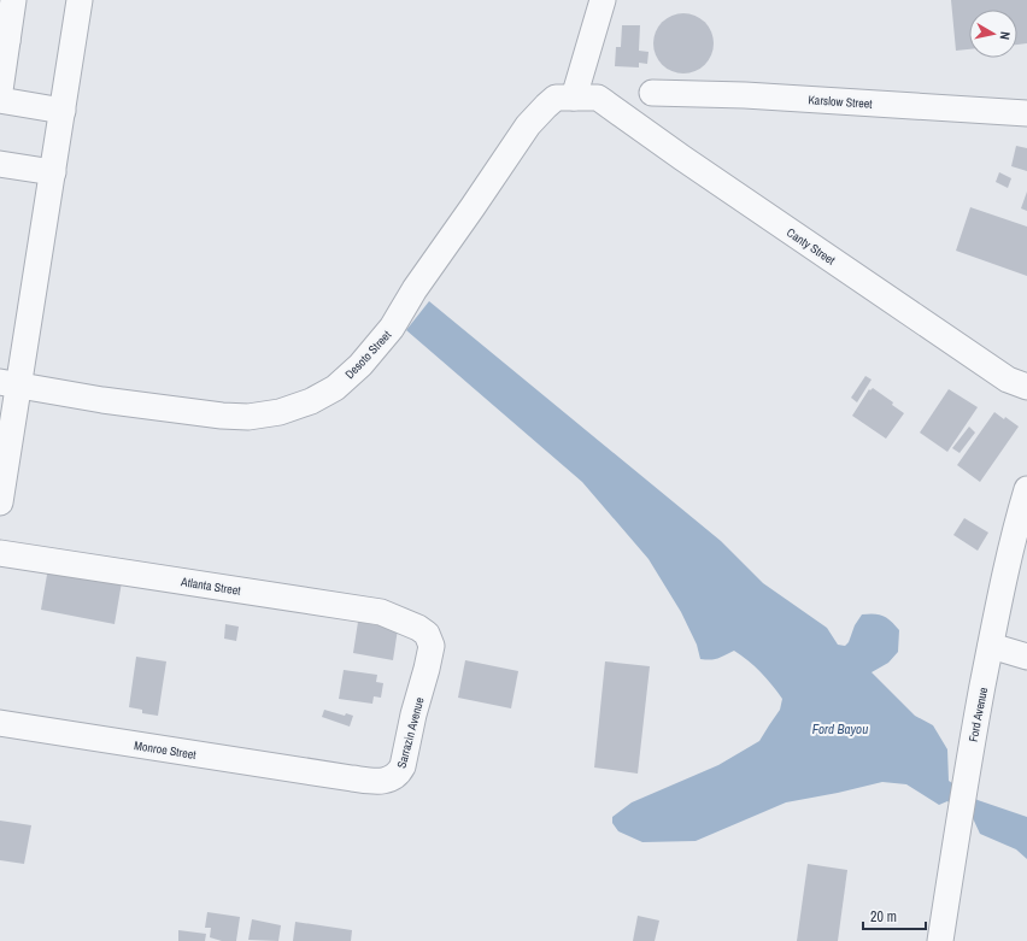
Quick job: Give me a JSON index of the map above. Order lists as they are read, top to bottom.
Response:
{
  "streets": {
    "street": [
      "Karslow Street",
      "Canty Street",
      "Desoto Street",
      "Atlanta Street",
      "Ford Avenue",
      "Sarrazin Avenue",
      "Monroe Street"
    ]
  },
  "crossings": [
    ["Canty Street", "Desoto Street"],
    ["Atlanta Street", "Sarrazin Avenue"],
    ["Sarrazin Avenue", "Monroe Street"]
  ],
  "water": ["Ford Bayou"],
  "scale_bar": "20 m",
  "north": "right"
}
